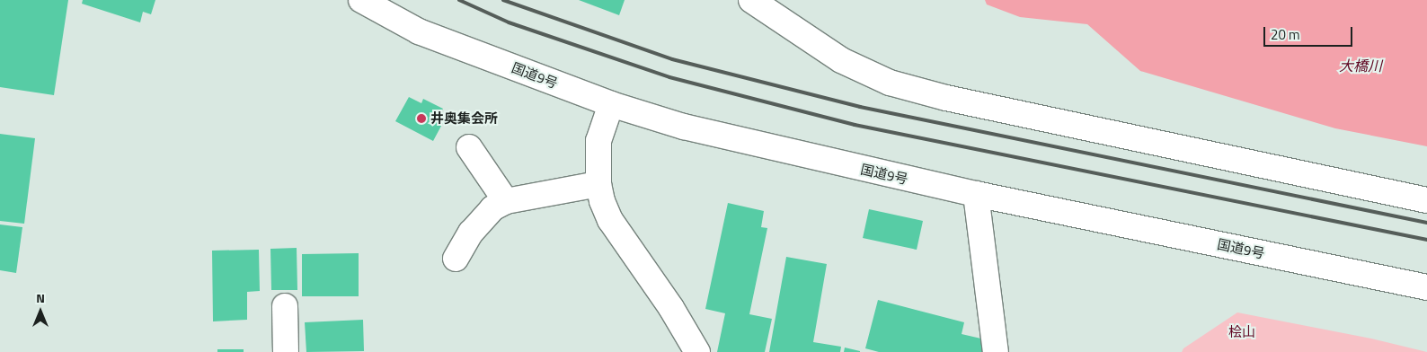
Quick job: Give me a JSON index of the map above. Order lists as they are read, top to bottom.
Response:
{
  "streets": {
    "main road": ["国道9号"]
  },
  "water": ["大橋川"],
  "parks": ["桧山"],
  "places": ["井奥集会所"],
  "scale_bar": "20 m",
  "north": "top"
}
